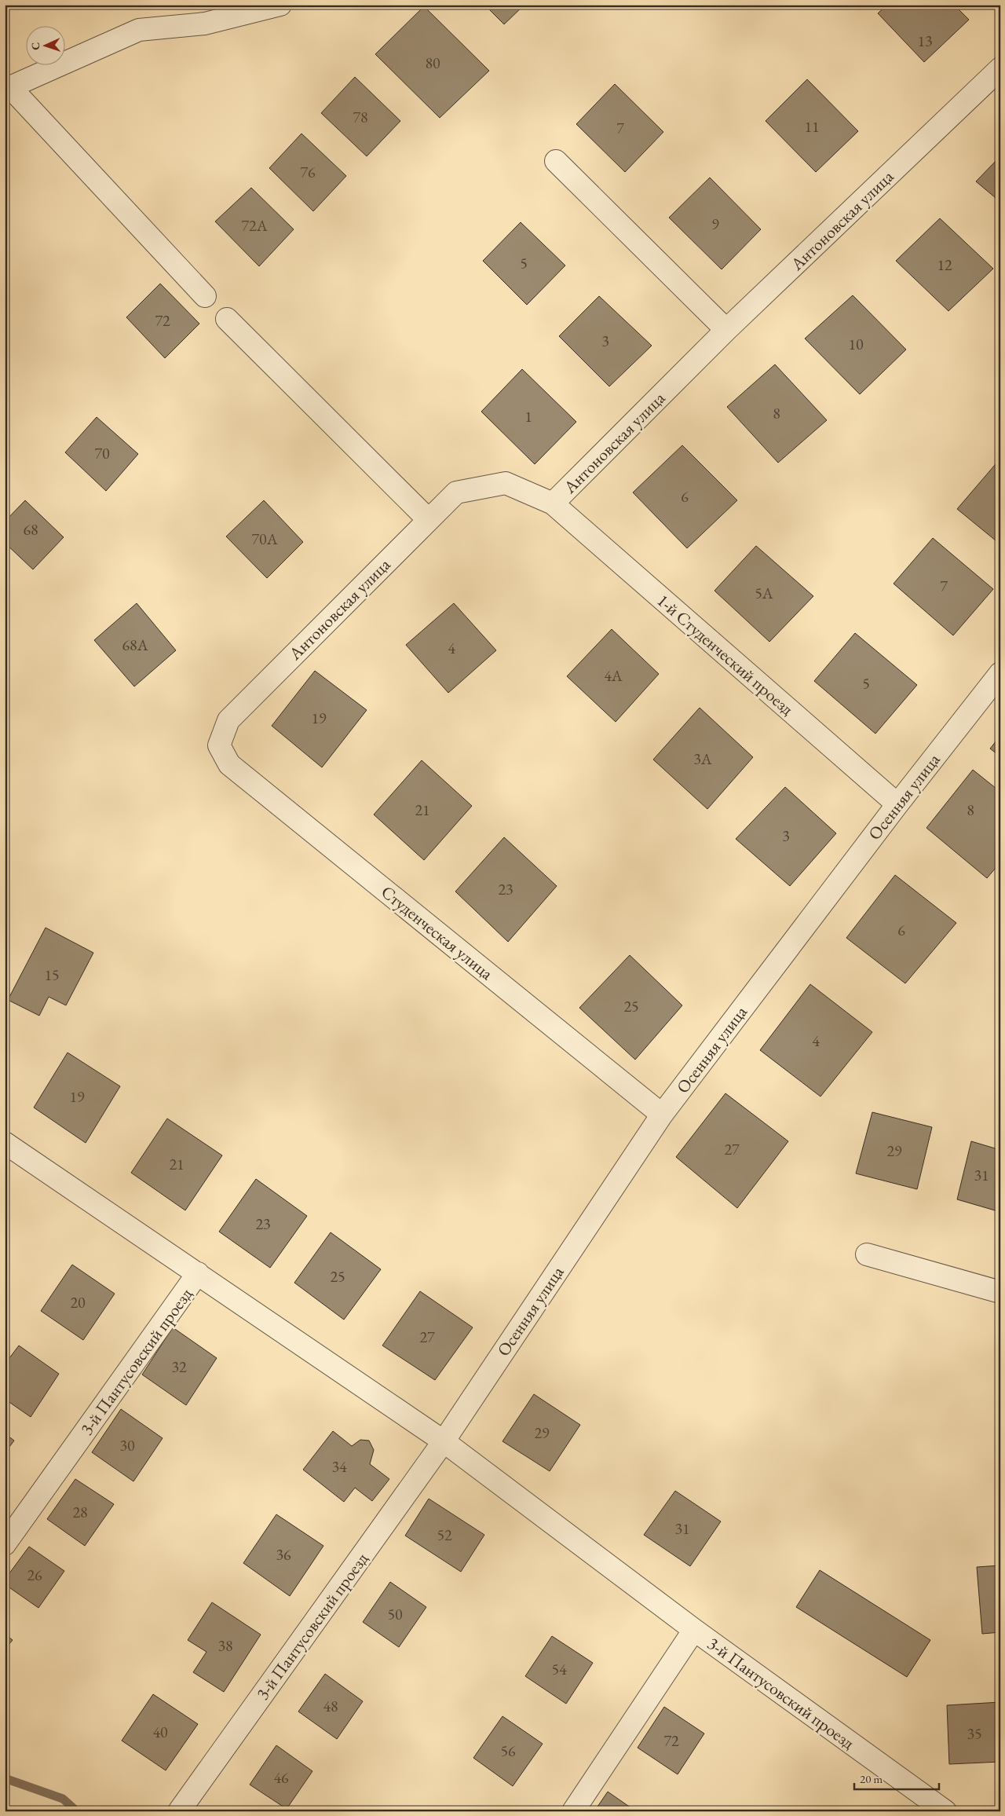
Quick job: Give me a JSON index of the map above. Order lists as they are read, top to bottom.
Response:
{
  "streets": {
    "street": [
      "Антоновская улица",
      "1-й Студенческий проезд",
      "Осенняя улица",
      "Студенческая улица",
      "3-й Пантусовский проезд"
    ]
  },
  "crossings": [
    ["Антоновская улица", "1-й Студенческий проезд"],
    ["Антоновская улица", "Студенческая улица"],
    ["1-й Студенческий проезд", "Осенняя улица"],
    ["Осенняя улица", "Студенческая улица"],
    ["Осенняя улица", "3-й Пантусовский проезд"]
  ],
  "house_numbers": [
    "13",
    "80",
    "78",
    "11",
    "7",
    "76",
    "9",
    "72А",
    "5",
    "12",
    "72",
    "3",
    "10",
    "8",
    "1",
    "70",
    "6",
    "68",
    "70А",
    "7",
    "5А",
    "68А",
    "4",
    "4А",
    "5",
    "19",
    "3А",
    "21",
    "8",
    "3",
    "23",
    "6",
    "15",
    "25",
    "4",
    "19",
    "27",
    "29",
    "21",
    "31",
    "23",
    "25",
    "20",
    "27",
    "32",
    "29",
    "30",
    "34",
    "28",
    "31",
    "52",
    "36",
    "26",
    "50",
    "38",
    "54",
    "48",
    "40",
    "35",
    "72",
    "56",
    "46"
  ],
  "scale_bar": "20 m",
  "north": "left"
}
